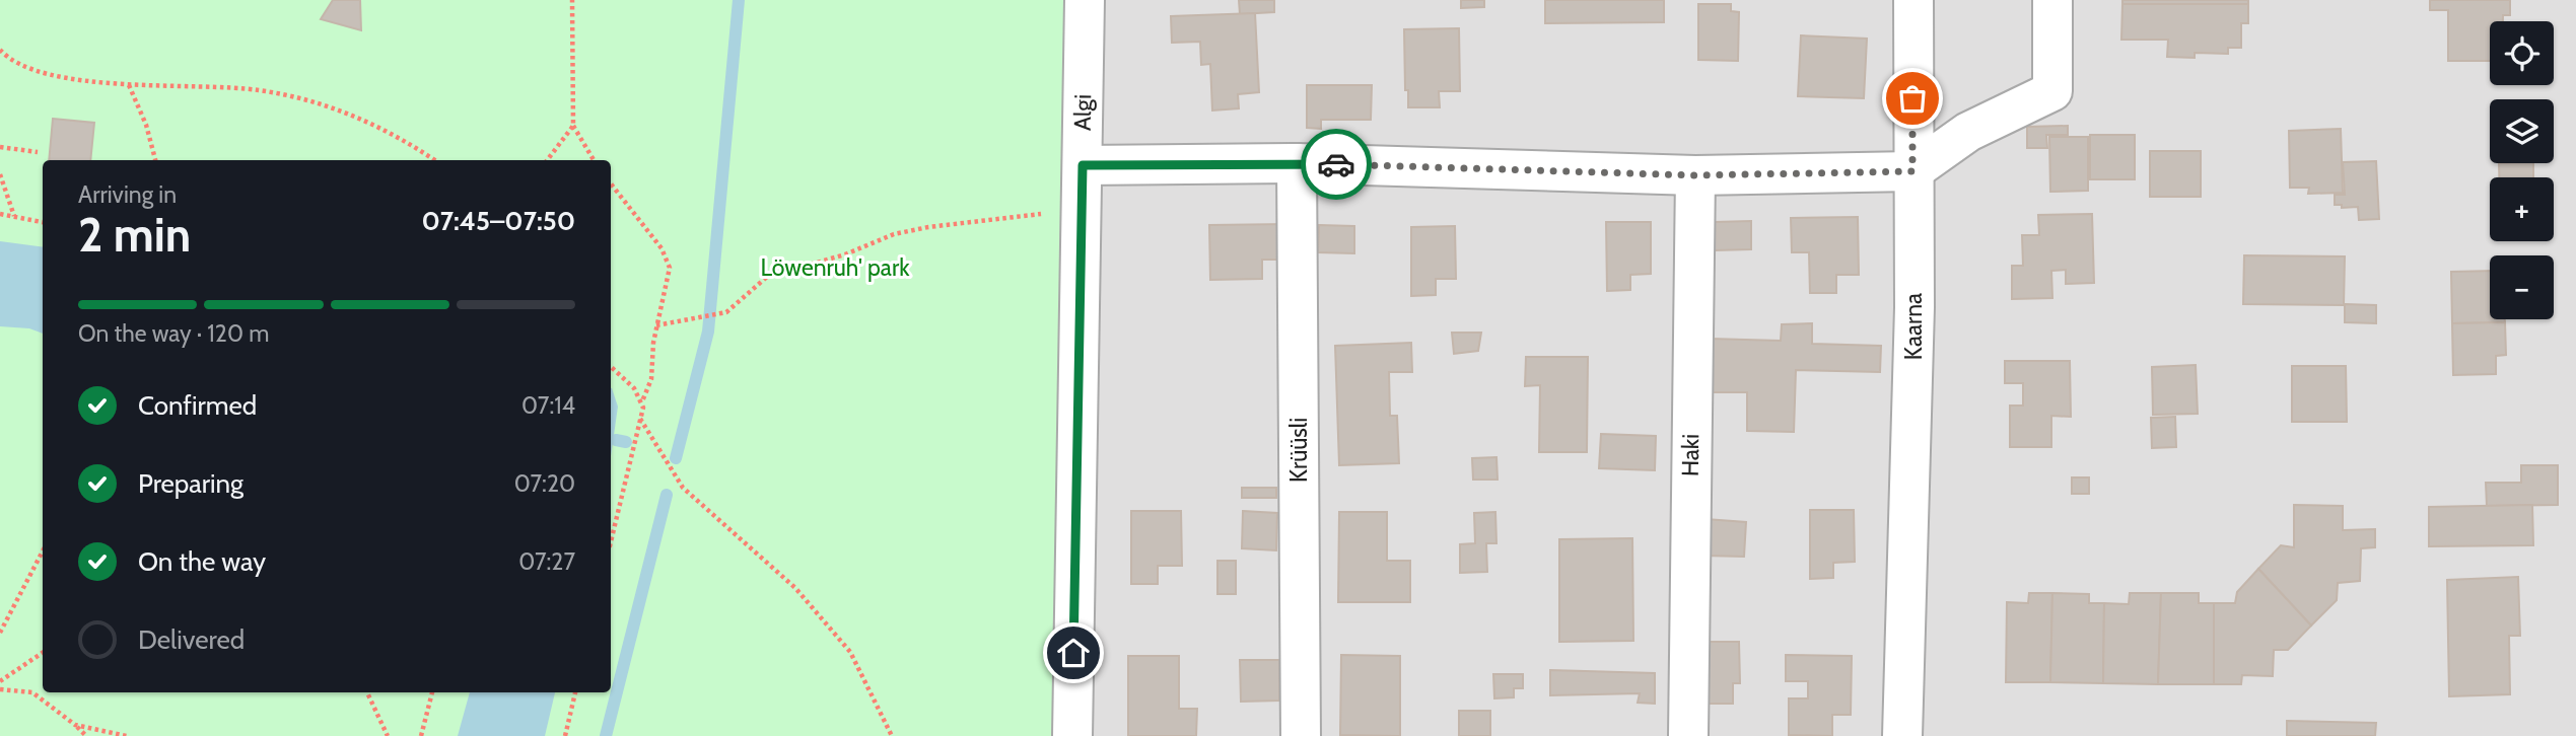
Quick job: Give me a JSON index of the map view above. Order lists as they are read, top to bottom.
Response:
{
  "streets": {
    "street": [
      "Algi",
      "Kaarna",
      "Krüüsli",
      "Haki"
    ]
  },
  "parks": ["Löwenruh' park"],
  "page": {
    "map_buttons": ["+", "−"],
    "heading": ["2 min", "Arriving in", "07:45–07:50"],
    "bar": "On the way · 120 m",
    "list": [
      ["Confirmed", "07:14"],
      ["Preparing", "07:20"],
      ["On the way", "07:27"],
      "Delivered"
    ]
  }
}
